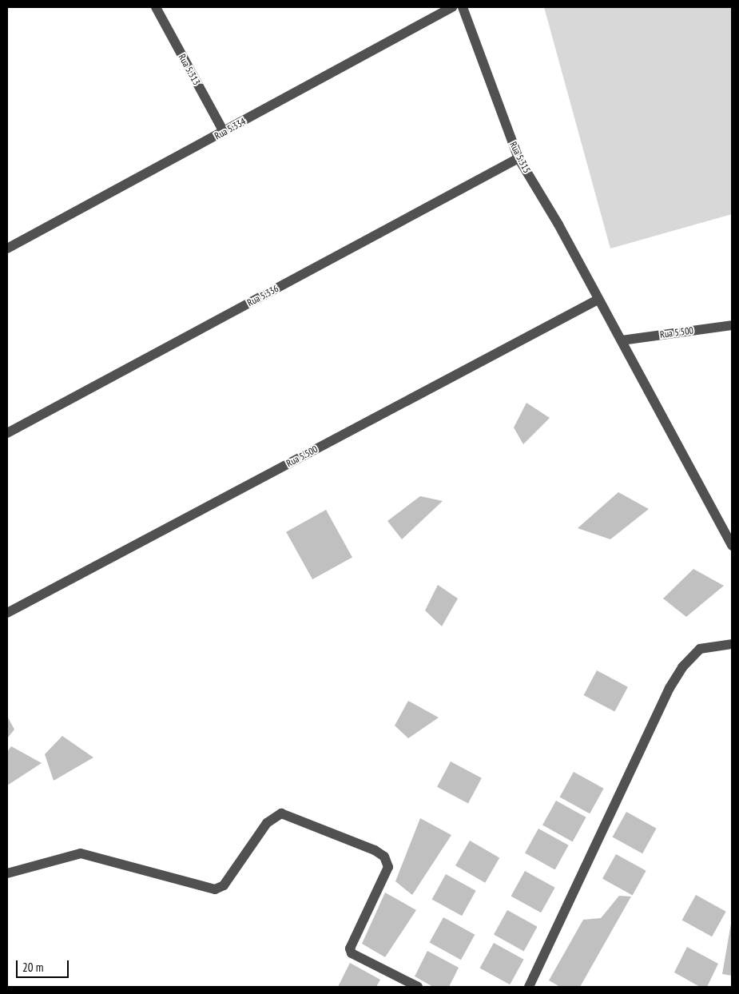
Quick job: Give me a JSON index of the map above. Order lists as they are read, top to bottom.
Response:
{
  "streets": {
    "street": [
      "Rua 5.313",
      "Rua 5.334",
      "Rua 5.315",
      "Rua 5.336",
      "Rua 5.500"
    ]
  },
  "crossings": [
    ["Rua 5.313", "Rua 5.334"],
    ["Rua 5.315", "Rua 5.336"],
    ["Rua 5.315", "Rua 5.500"]
  ],
  "scale_bar": "20 m"
}
